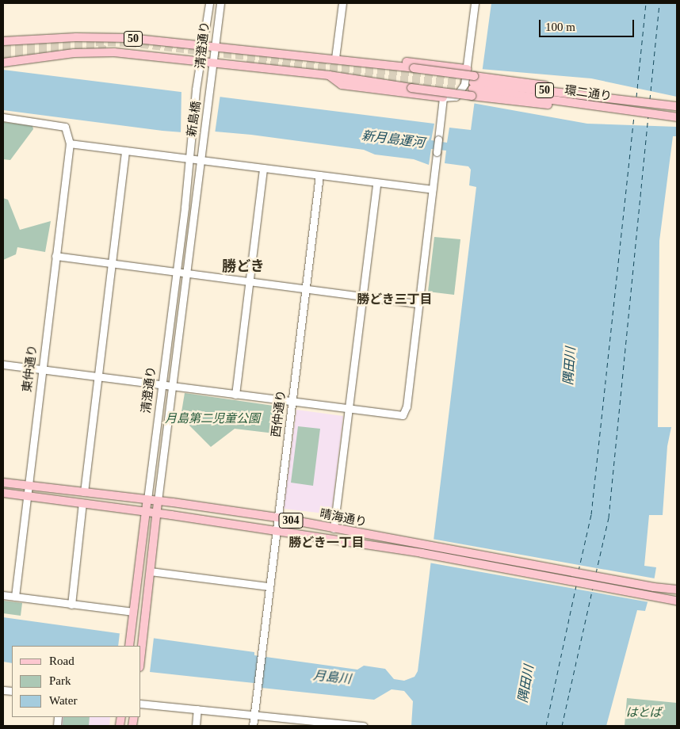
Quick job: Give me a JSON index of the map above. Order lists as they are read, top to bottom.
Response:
{
  "streets": {
    "main road": [
      "50",
      "清澄通り",
      "環二通り",
      "晴海通り",
      "304"
    ],
    "street": ["新島橋", "東仲通り", "西仲通り"]
  },
  "crossings": [
    ["50", "清澄通り"],
    ["50", "環二通り"],
    ["清澄通り", "新島橋"],
    ["清澄通り", "晴海通り"],
    ["東仲通り", "晴海通り"],
    ["西仲通り", "晴海通り"]
  ],
  "districts": ["勝どき", "勝どき三丁目", "勝どき一丁目"],
  "water": ["新月島運河", "隅田川", "月島川"],
  "parks": ["月島第二児童公園", "はとば"],
  "legend": ["Road", "Park", "Water"],
  "scale_bar": "100 m"
}
